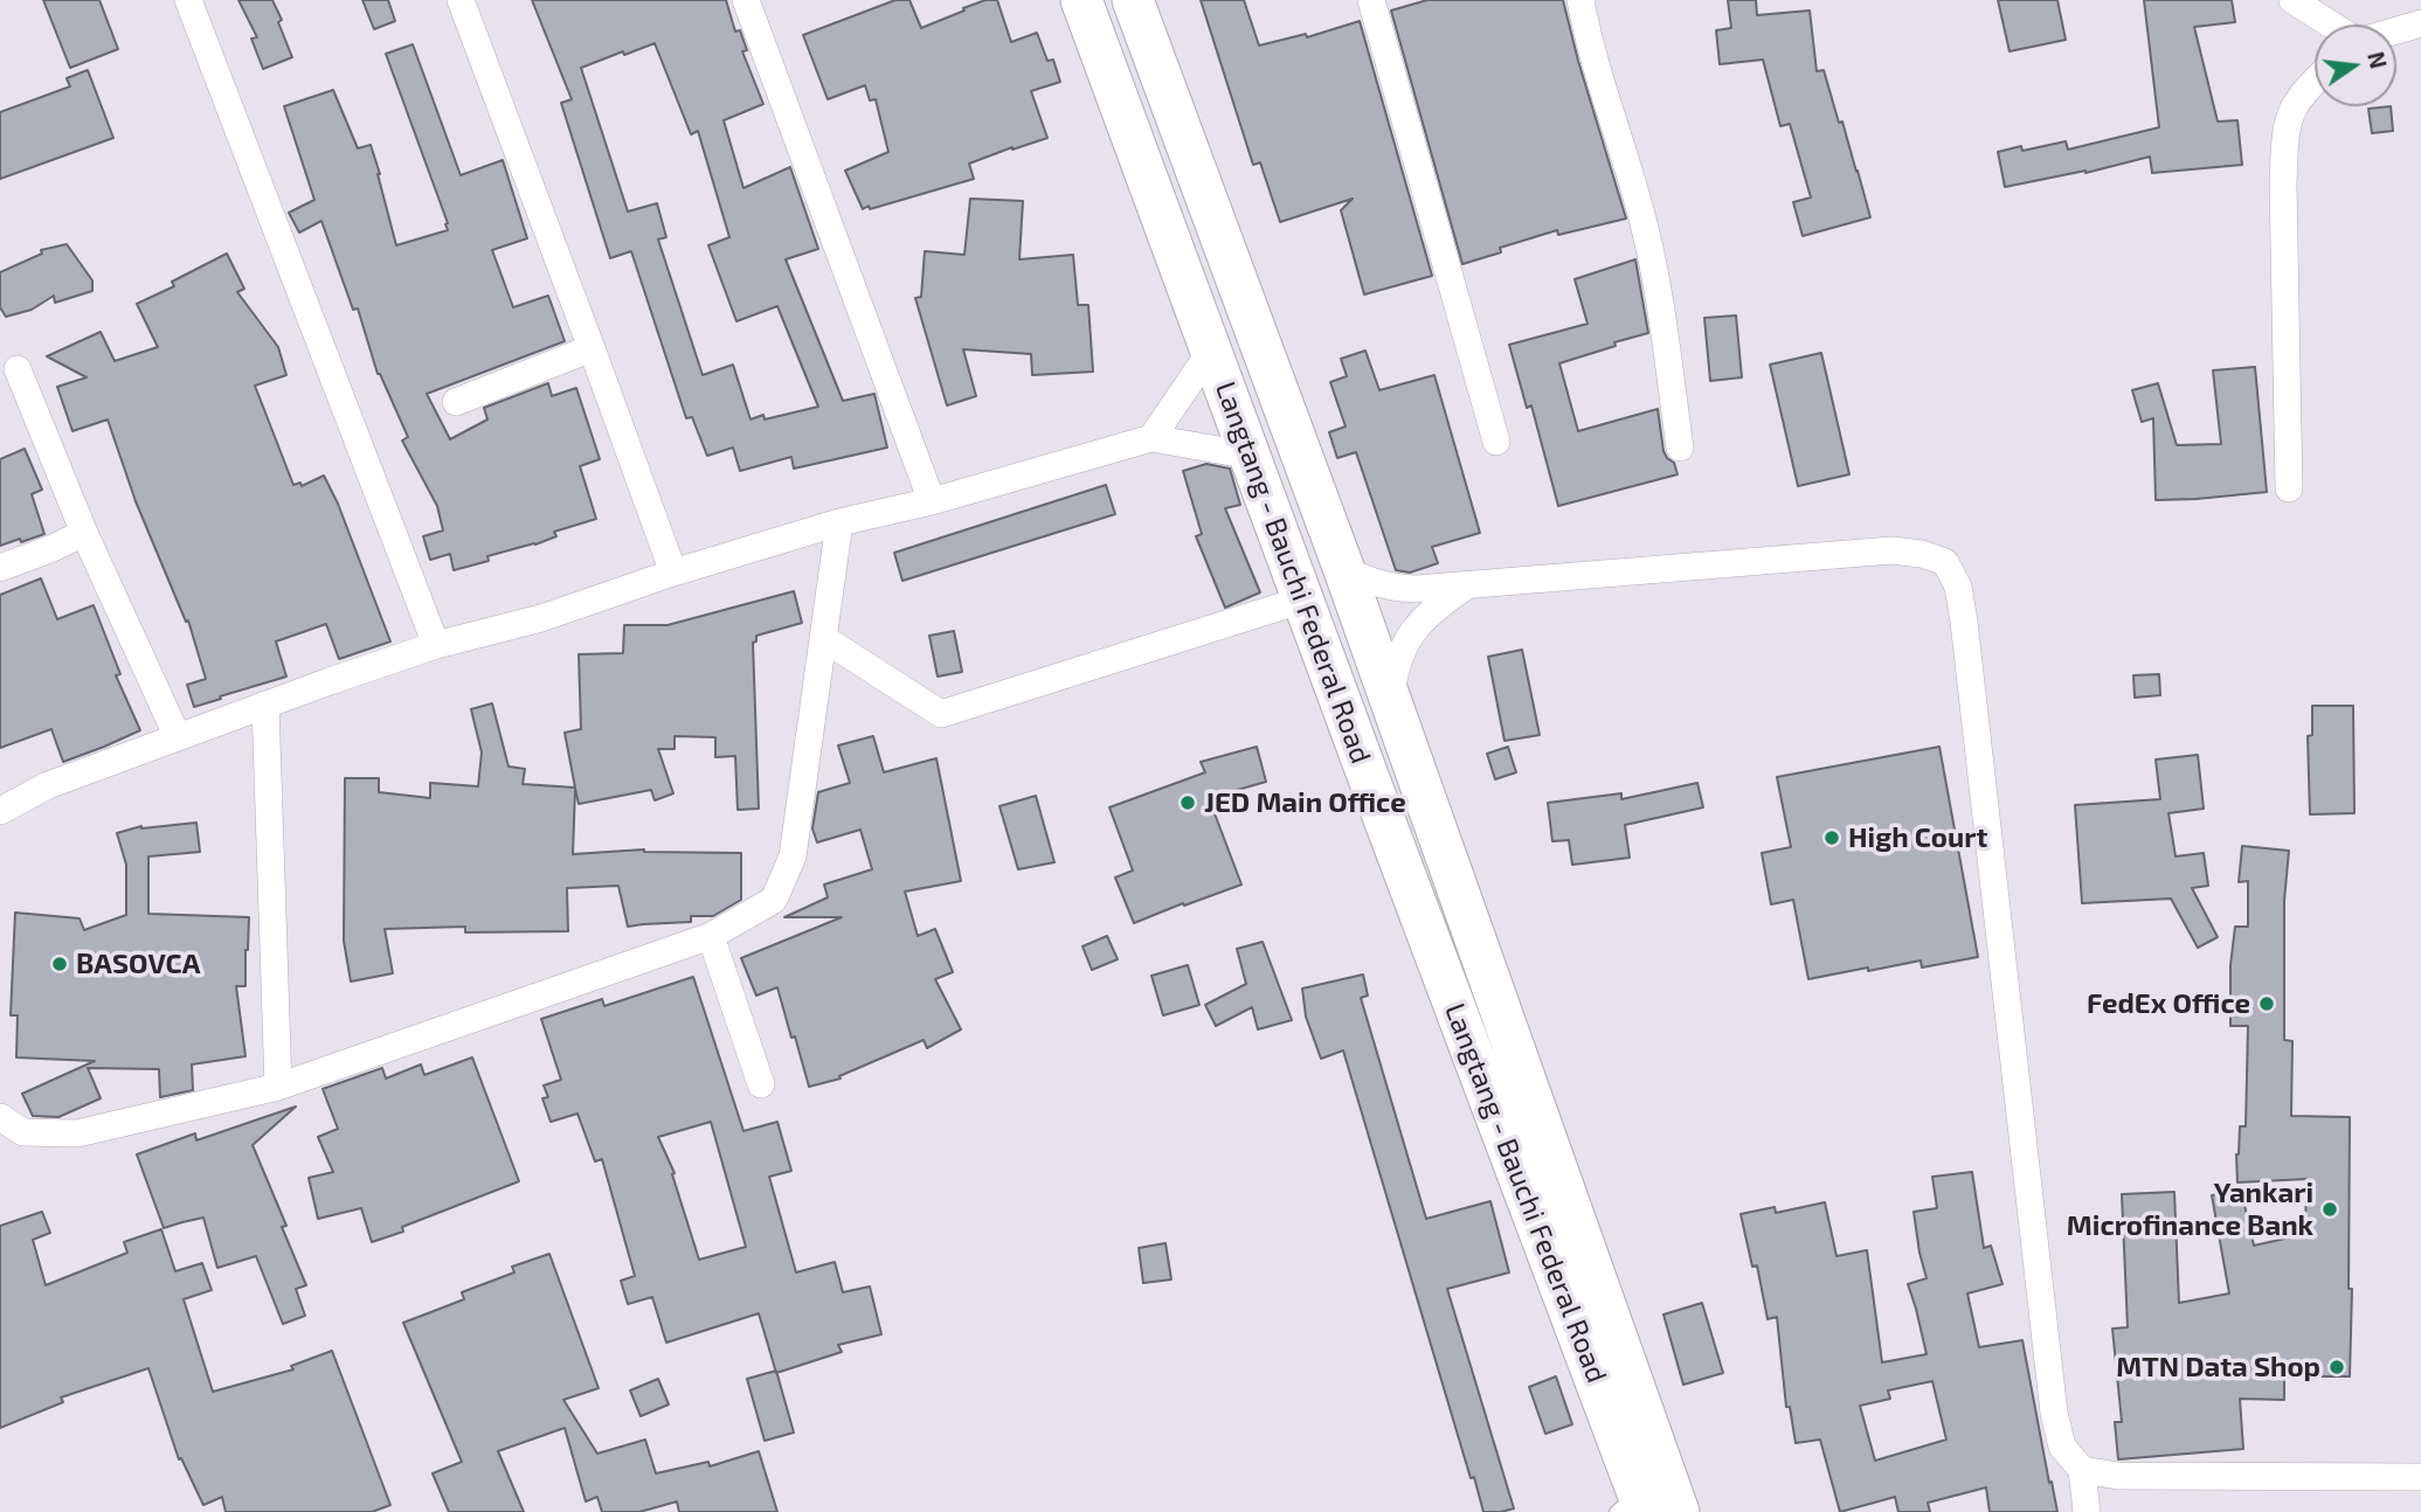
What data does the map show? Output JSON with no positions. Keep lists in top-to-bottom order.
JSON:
{
  "streets": {
    "main road": ["Langtang - Bauchi Federal Road"]
  },
  "places": [
    "JED Main Office",
    "High Court",
    "BASOVCA",
    "FedEx Office",
    "Yankari Microfinance Bank",
    "MTN Data Shop"
  ],
  "north": "right"
}
